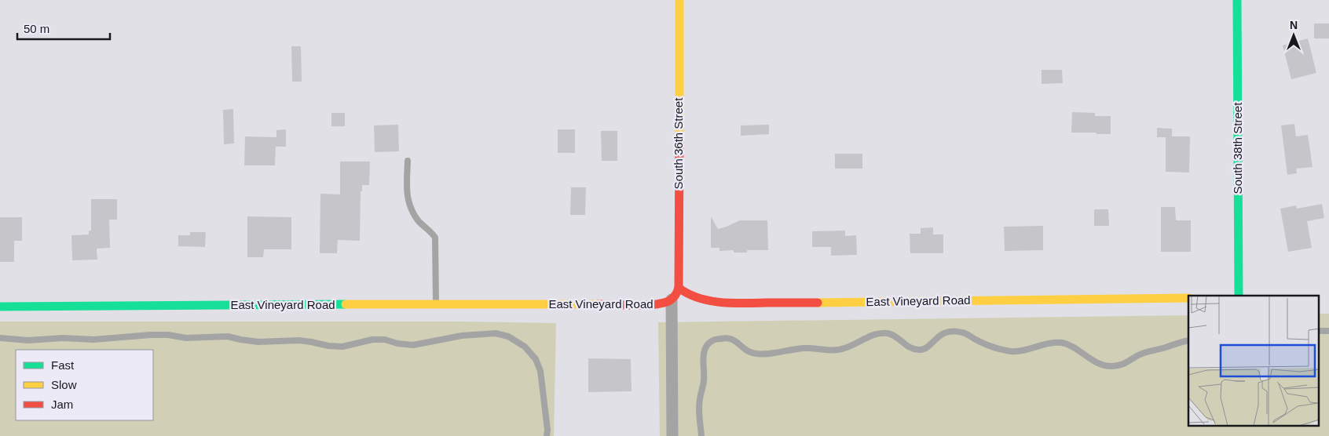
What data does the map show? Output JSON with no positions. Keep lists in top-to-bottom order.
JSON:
{
  "streets": {
    "street": ["South 36th Street", "South 38th Street", "East Vineyard Road"]
  },
  "crossings": [
    ["South 36th Street", "East Vineyard Road"]
  ],
  "legend": ["Fast", "Slow", "Jam"],
  "scale_bar": "50 m",
  "north": "top"
}
